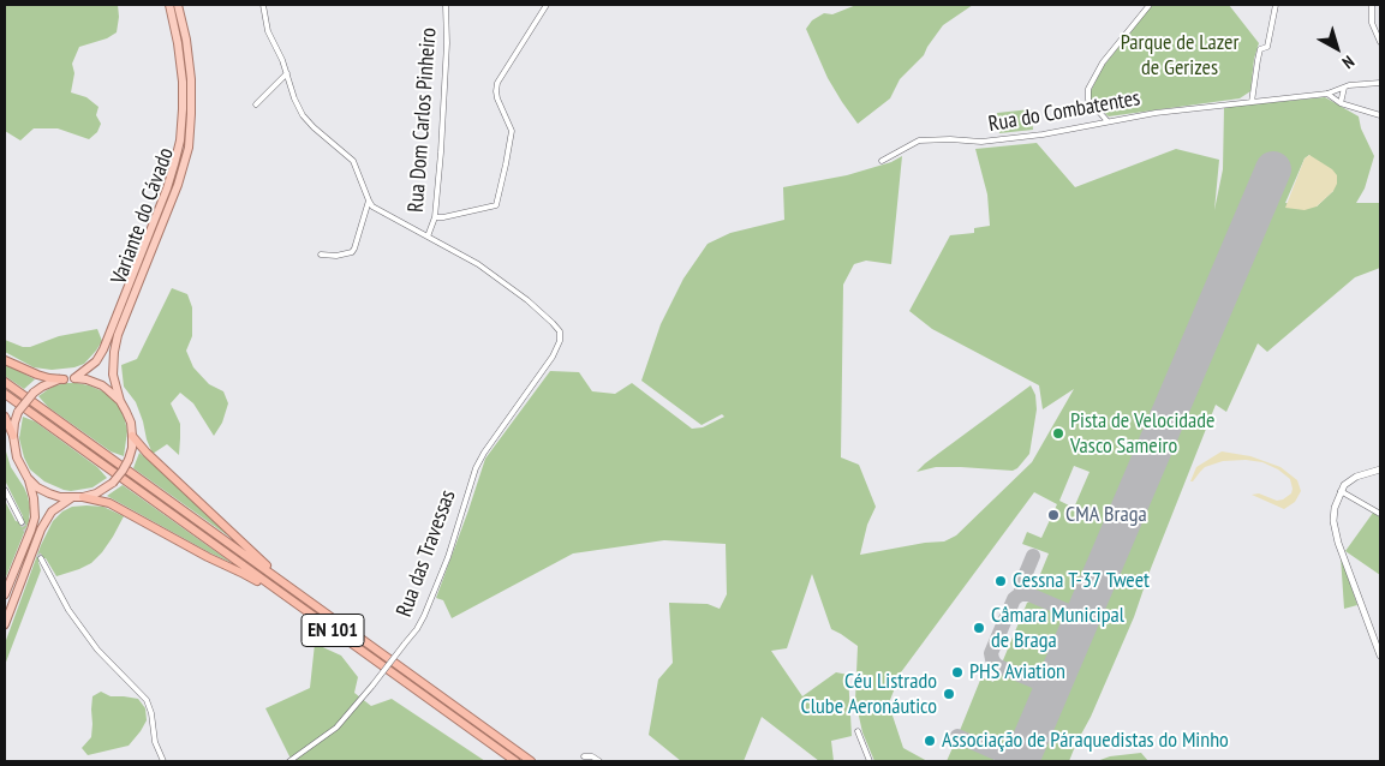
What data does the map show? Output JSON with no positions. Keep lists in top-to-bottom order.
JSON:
{
  "streets": {
    "highway": ["EN 101"],
    "main road": ["Variante do Cávado"],
    "street": ["Rua do Combatentes", "Rua Dom Carlos Pinheiro", "Rua das Travessas"]
  },
  "crossings": [
    ["Rua Dom Carlos Pinheiro", "Rua das Travessas"]
  ],
  "parks": ["Parque de Lazer de Gerizes"],
  "places": [
    "Pista de Velocidade Vasco Sameiro",
    "CMA Braga",
    "Cessna T-37 Tweet",
    "Câmara Municipal de Braga",
    "PHS Aviation",
    "Céu Listrado Clube Aeronáutico",
    "Associação de Páraquedistas do Minho"
  ],
  "north": "bottom right"
}
